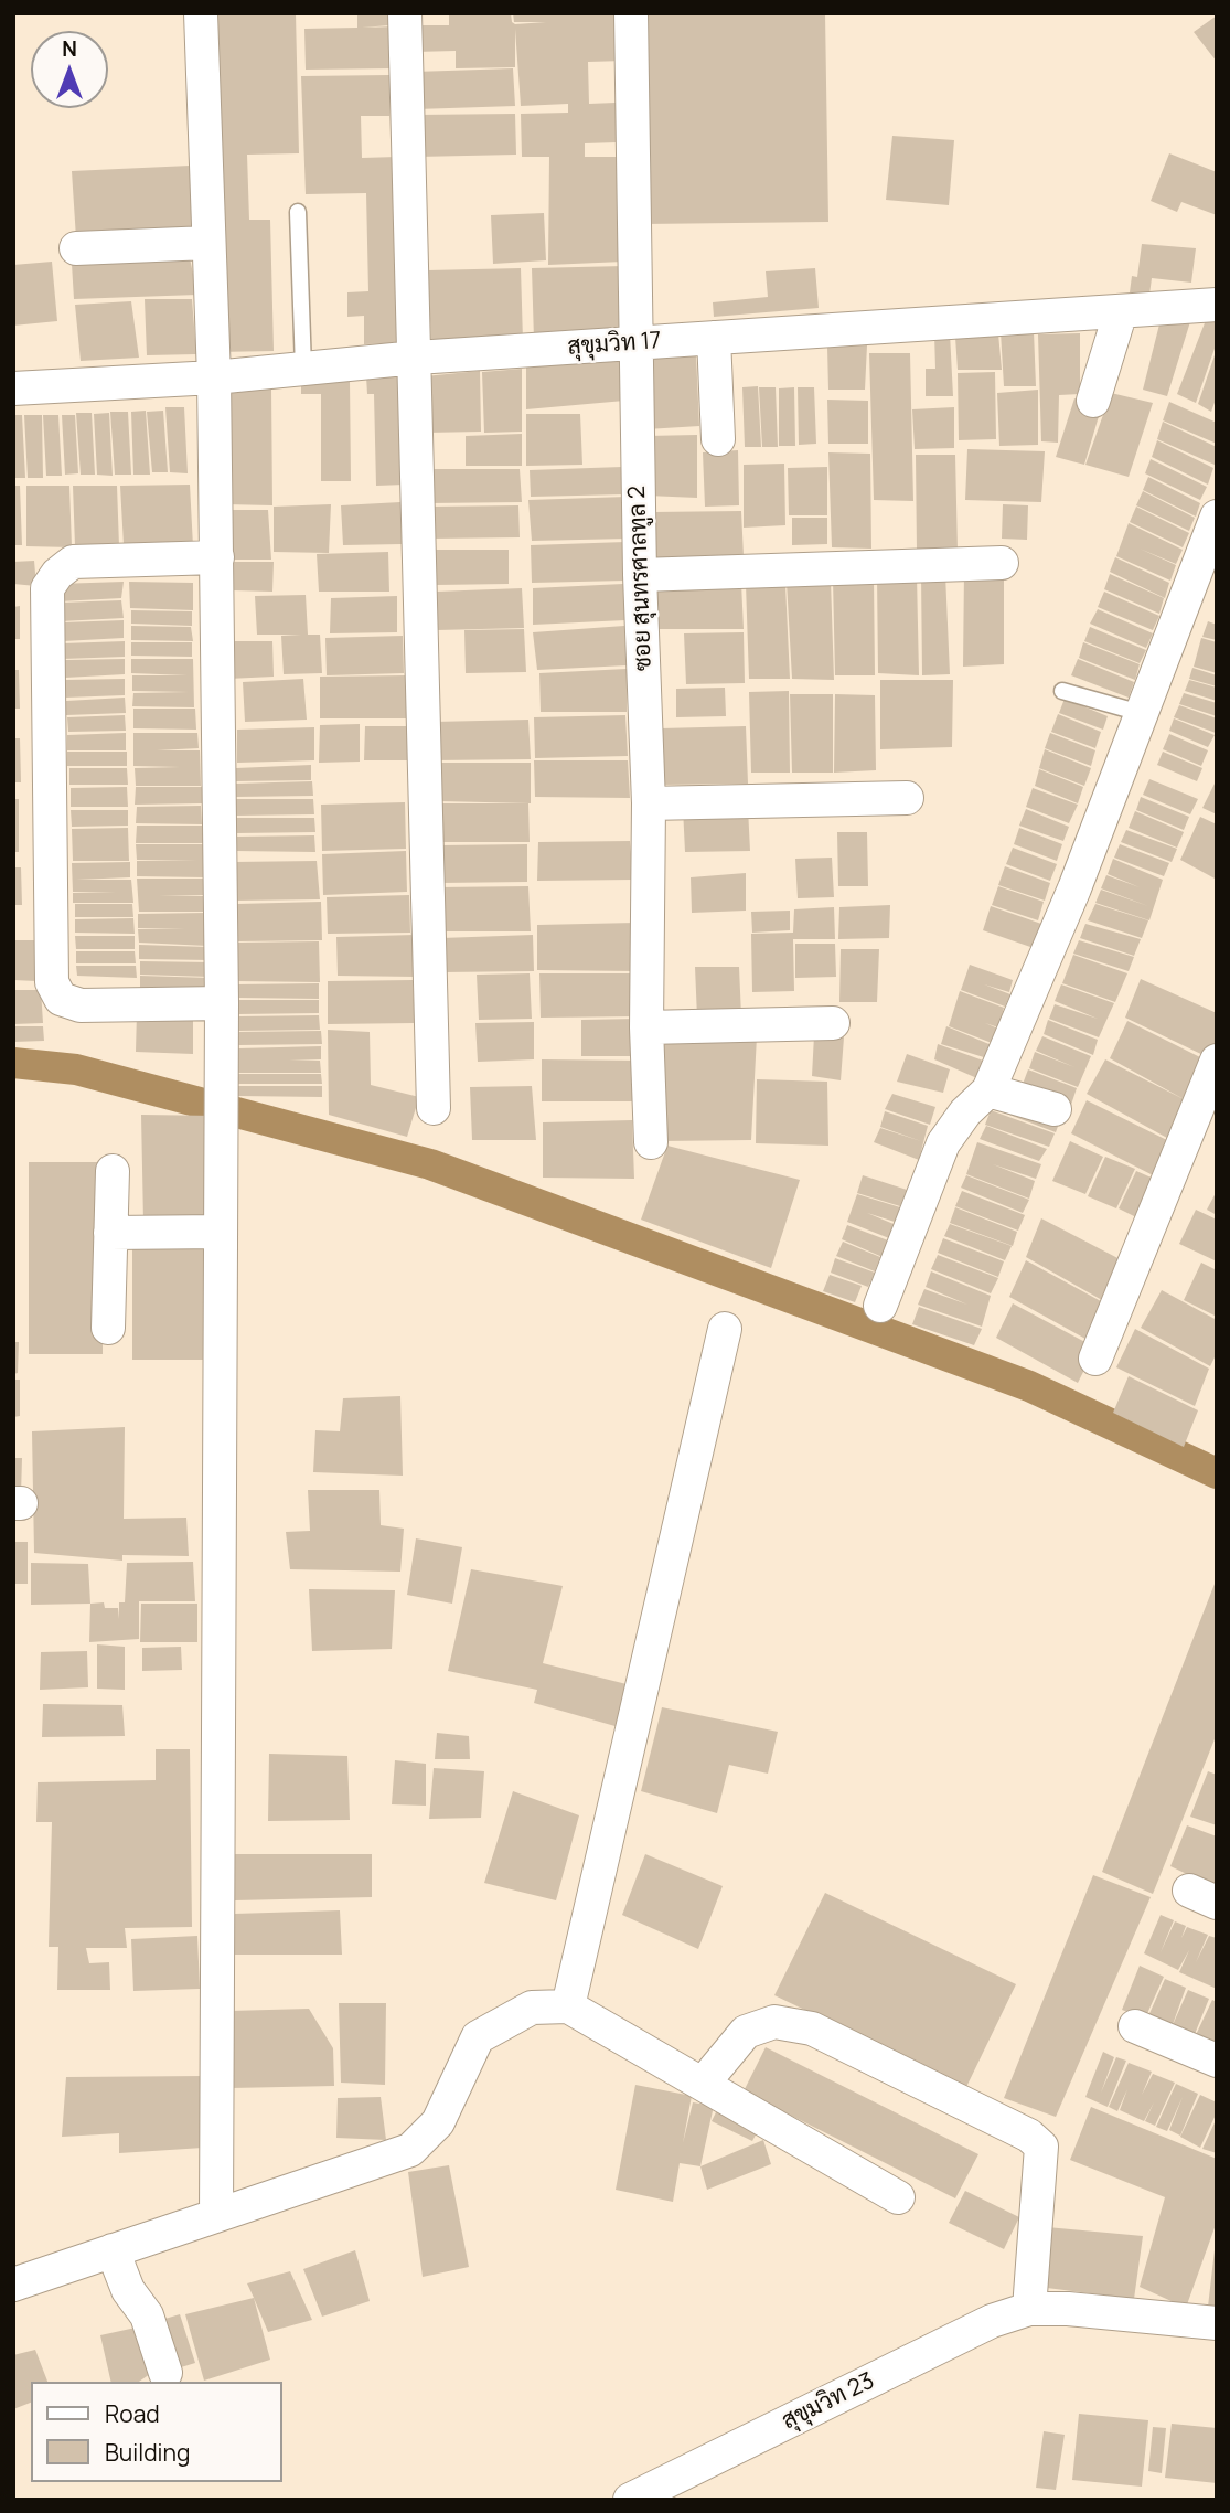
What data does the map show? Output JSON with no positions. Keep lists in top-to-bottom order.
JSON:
{
  "streets": {
    "street": ["สุขุมวิท 17", "ซอย สุนทรศาลทูล 2", "สุขุมวิท 23"]
  },
  "crossings": [
    ["สุขุมวิท 17", "ซอย สุนทรศาลทูล 2"]
  ],
  "legend": ["Road", "Building"],
  "north": "top"
}
